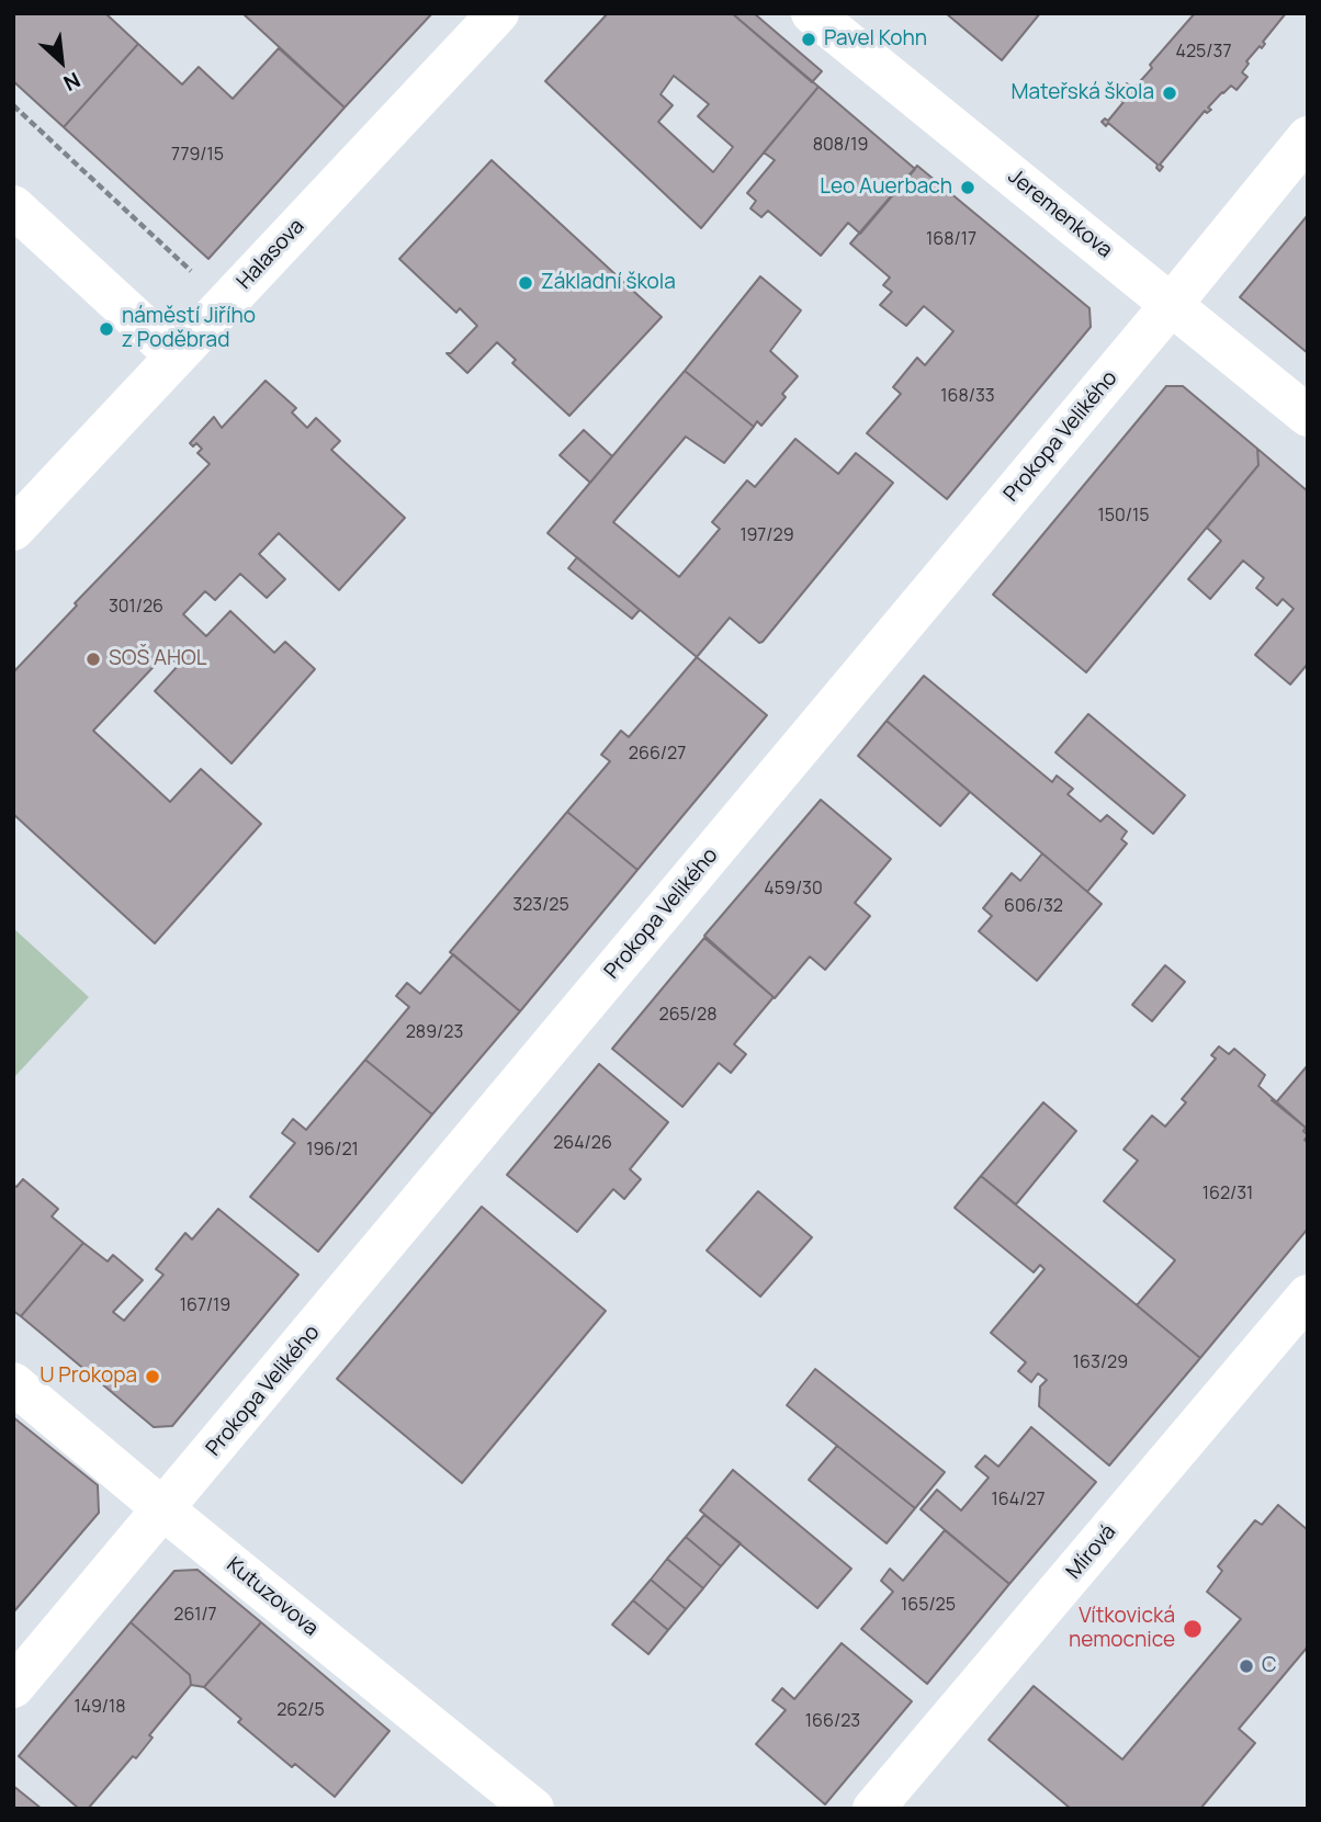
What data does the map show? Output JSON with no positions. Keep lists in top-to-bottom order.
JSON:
{
  "streets": {
    "street": [
      "Jeremenkova",
      "Halasova",
      "Prokopa Velikého",
      "Mírová",
      "Kutuzovova"
    ]
  },
  "crossings": [
    ["Jeremenkova", "Prokopa Velikého"],
    ["Prokopa Velikého", "Kutuzovova"]
  ],
  "places": [
    "Pavel Kohn",
    "Mateřská škola",
    "Leo Auerbach",
    "Základní škola",
    "náměstí Jiřího z Poděbrad",
    "SOŠ AHOL",
    "U Prokopa",
    "Vítkovická nemocnice",
    "C"
  ],
  "house_numbers": [
    "425/37",
    "808/19",
    "779/15",
    "168/17",
    "168/33",
    "150/15",
    "197/29",
    "301/26",
    "266/27",
    "459/30",
    "323/25",
    "606/32",
    "265/28",
    "289/23",
    "264/26",
    "196/21",
    "162/31",
    "167/19",
    "163/29",
    "164/27",
    "165/25",
    "261/7",
    "149/18",
    "262/5",
    "166/23"
  ],
  "north": "bottom right"
}
